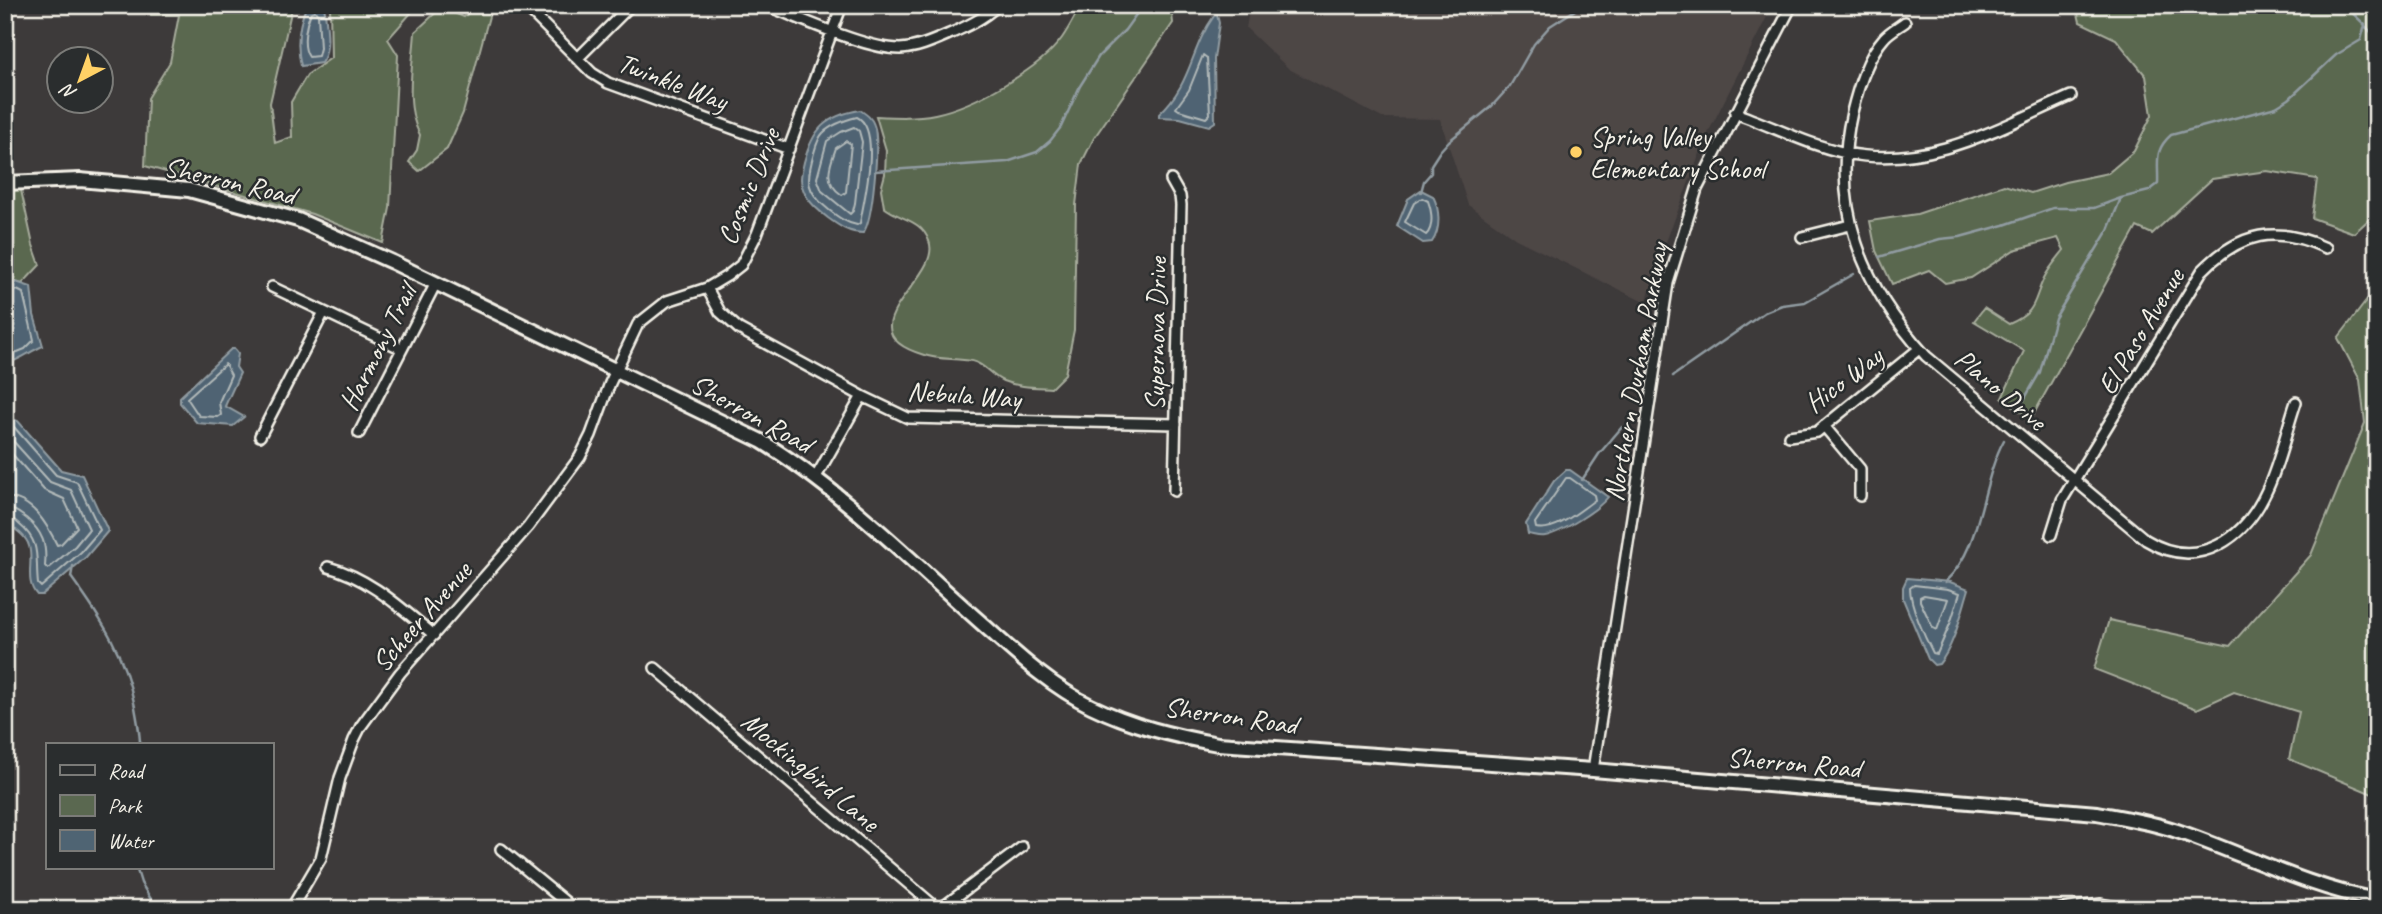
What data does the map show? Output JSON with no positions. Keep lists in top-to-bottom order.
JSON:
{
  "streets": {
    "main road": ["Sherron Road"],
    "street": [
      "Twinkle Way",
      "Cosmic Drive",
      "El Paso Avenue",
      "Supernova Drive",
      "Harmony Trail",
      "Northern Durham Parkway",
      "Hico Way",
      "Plano Drive",
      "Nebula Way",
      "Scheer Avenue",
      "Mockingbird Lane"
    ]
  },
  "crossings": [
    ["Twinkle Way", "Cosmic Drive"],
    ["Sherron Road", "Cosmic Drive"],
    ["Sherron Road", "Harmony Trail"],
    ["Sherron Road", "Northern Durham Parkway"],
    ["Sherron Road", "Scheer Avenue"],
    ["Cosmic Drive", "Nebula Way"],
    ["Cosmic Drive", "Scheer Avenue"],
    ["El Paso Avenue", "Plano Drive"],
    ["Supernova Drive", "Nebula Way"],
    ["Hico Way", "Plano Drive"]
  ],
  "places": ["Spring Valley Elementary School"],
  "legend": ["Road", "Park", "Water"],
  "north": "bottom left"
}
